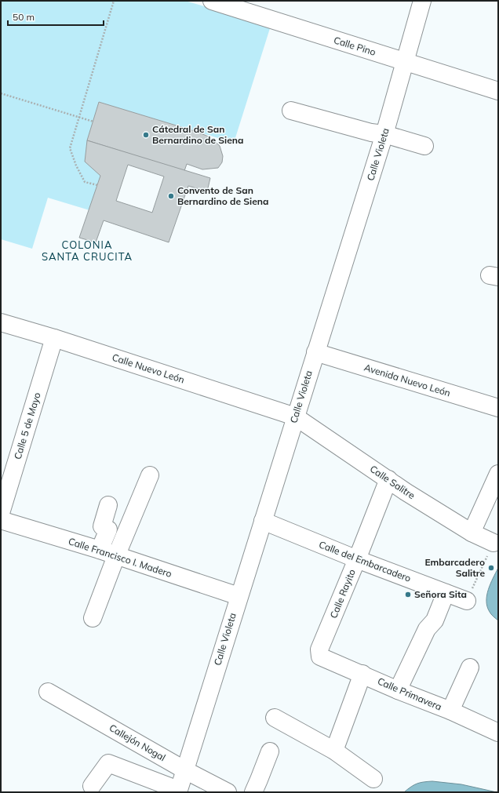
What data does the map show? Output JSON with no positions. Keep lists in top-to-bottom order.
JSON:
{
  "streets": {
    "street": [
      "Calle Pino",
      "Calle Violeta",
      "Calle Nuevo León",
      "Avenida Nuevo León",
      "Calle 5 de Mayo",
      "Calle Salitre",
      "Calle Francisco I. Madero",
      "Calle del Embarcadero",
      "Calle Rayito",
      "Calle Primavera",
      "Callejón Nogal"
    ]
  },
  "crossings": [
    ["Calle Pino", "Calle Violeta"],
    ["Calle Violeta", "Calle Nuevo León"],
    ["Calle Violeta", "Avenida Nuevo León"],
    ["Calle Violeta", "Calle Salitre"],
    ["Calle Violeta", "Calle Francisco I. Madero"],
    ["Calle Violeta", "Calle del Embarcadero"],
    ["Calle Violeta", "Callejón Nogal"],
    ["Calle Nuevo León", "Calle 5 de Mayo"],
    ["Calle Nuevo León", "Calle Salitre"],
    ["Calle Salitre", "Calle Rayito"],
    ["Calle del Embarcadero", "Calle Rayito"],
    ["Calle Rayito", "Calle Primavera"]
  ],
  "districts": ["COLONIA SANTA CRUCITA"],
  "places": [
    "Cátedral de San Bernardino de Siena",
    "Convento de San Bernardino de Siena",
    "Embarcadero Salitre",
    "Señora Sita"
  ],
  "scale_bar": "50 m"
}
